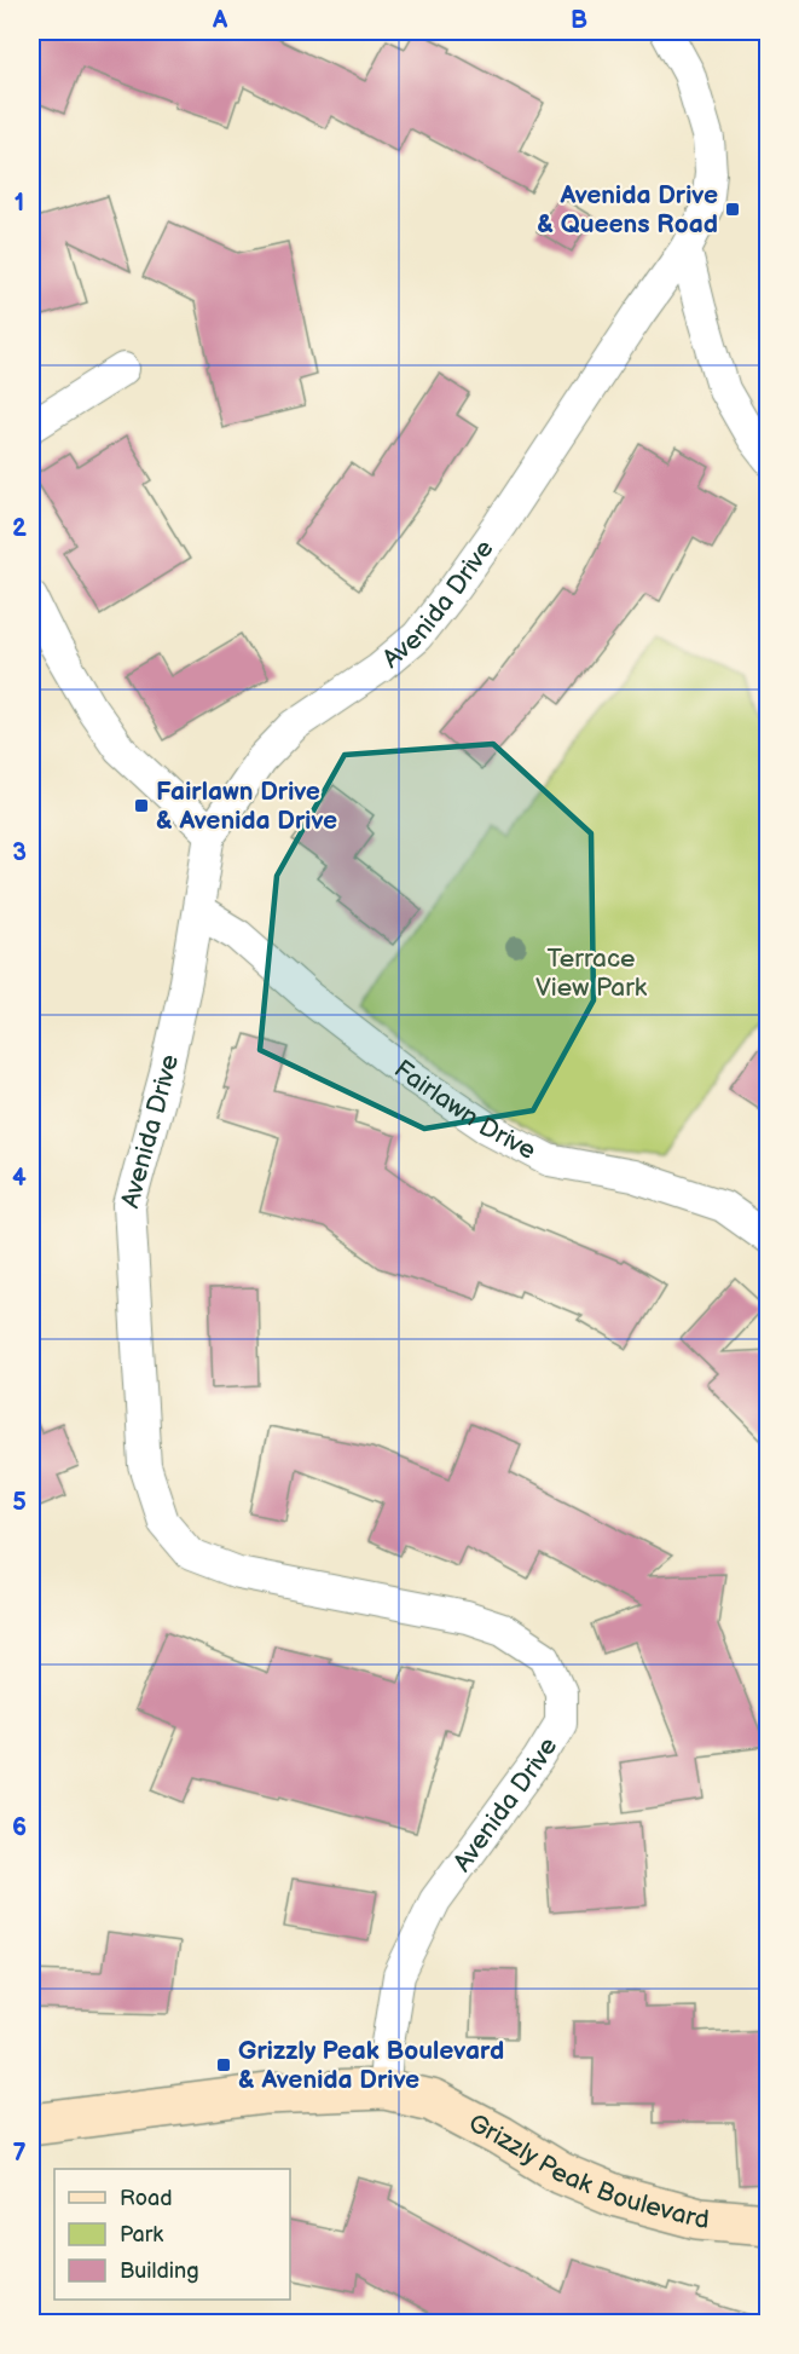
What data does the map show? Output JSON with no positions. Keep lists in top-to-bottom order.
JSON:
{
  "streets": {
    "street": ["Avenida Drive", "Fairlawn Drive", "Grizzly Peak Boulevard"]
  },
  "crossings": [
    ["Avenida Drive", "Fairlawn Drive"],
    ["Avenida Drive", "Grizzly Peak Boulevard"]
  ],
  "parks": ["Terrace View Park"],
  "places": {
    "transit": ["Avenida Drive & Queens Road", "Fairlawn Drive & Avenida Drive", "Grizzly Peak Boulevard & Avenida Drive"]
  },
  "legend": ["Road", "Park", "Building"],
  "grid": {
    "columns": ["A", "B"],
    "rows": [
      "1",
      "2",
      "3",
      "4",
      "5",
      "6",
      "7"
    ]
  }
}
